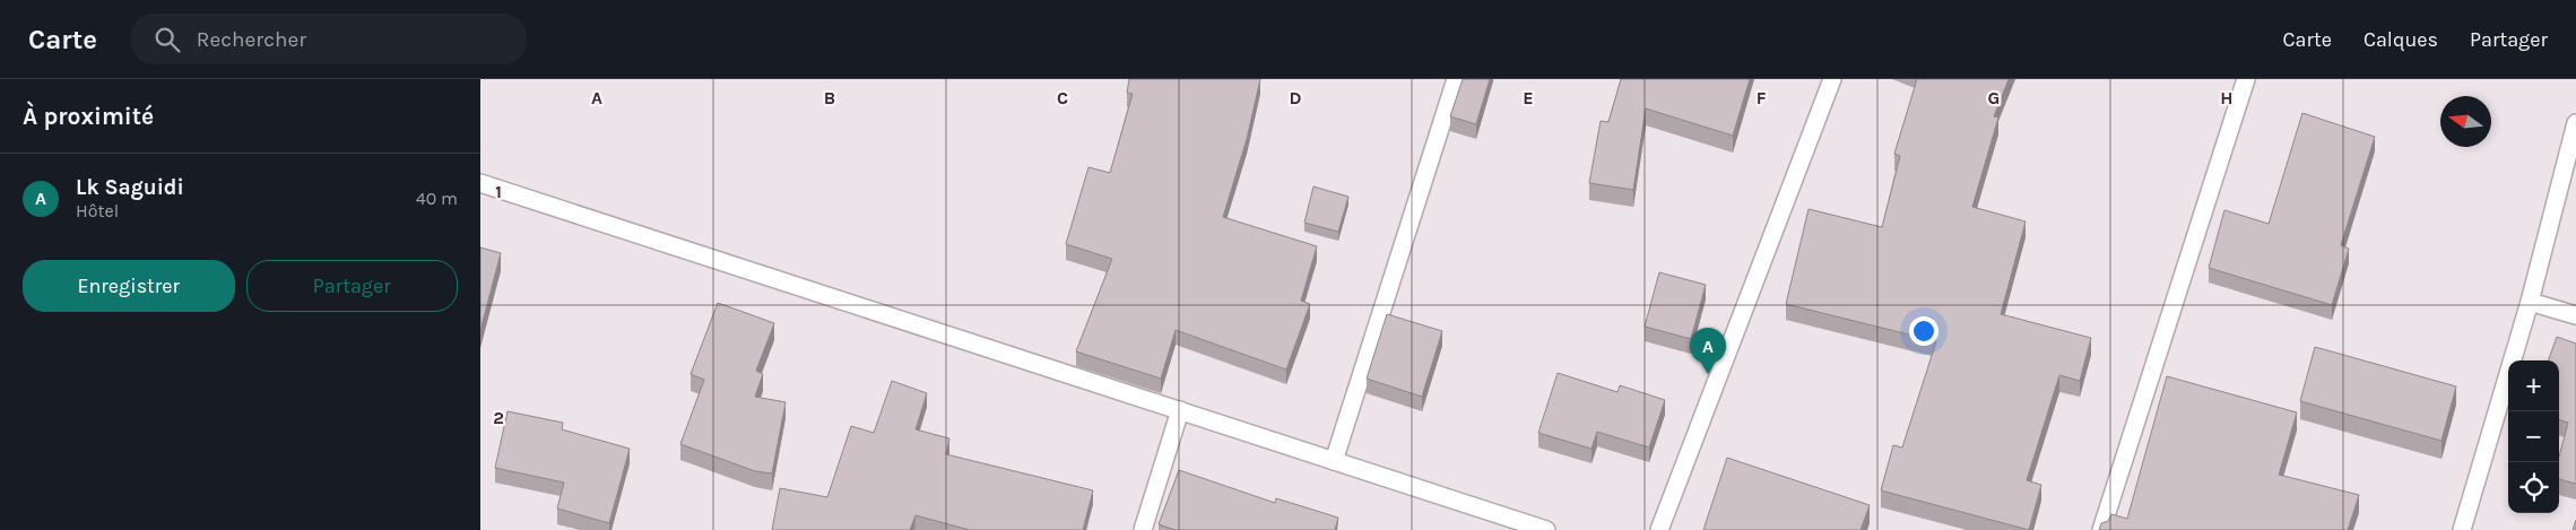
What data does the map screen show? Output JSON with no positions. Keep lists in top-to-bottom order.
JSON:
{
  "north": "left",
  "page": {
    "header": "Carte",
    "search": "Rechercher",
    "nav": ["Carte", "Calques", "Partager"],
    "heading": "À proximité",
    "list": [
      {
        "mark": "A",
        "name": "Lk Saguidi",
        "note": "Hôtel",
        "value": "40 m"
      }
    ],
    "buttons": ["Enregistrer", "Partager"],
    "pins": "A",
    "map_buttons": ["+", "−"]
  },
  "grid": {
    "columns": [
      "A",
      "B",
      "C",
      "D",
      "E",
      "F",
      "G",
      "H"
    ],
    "rows": ["1", "2"]
  }
}
